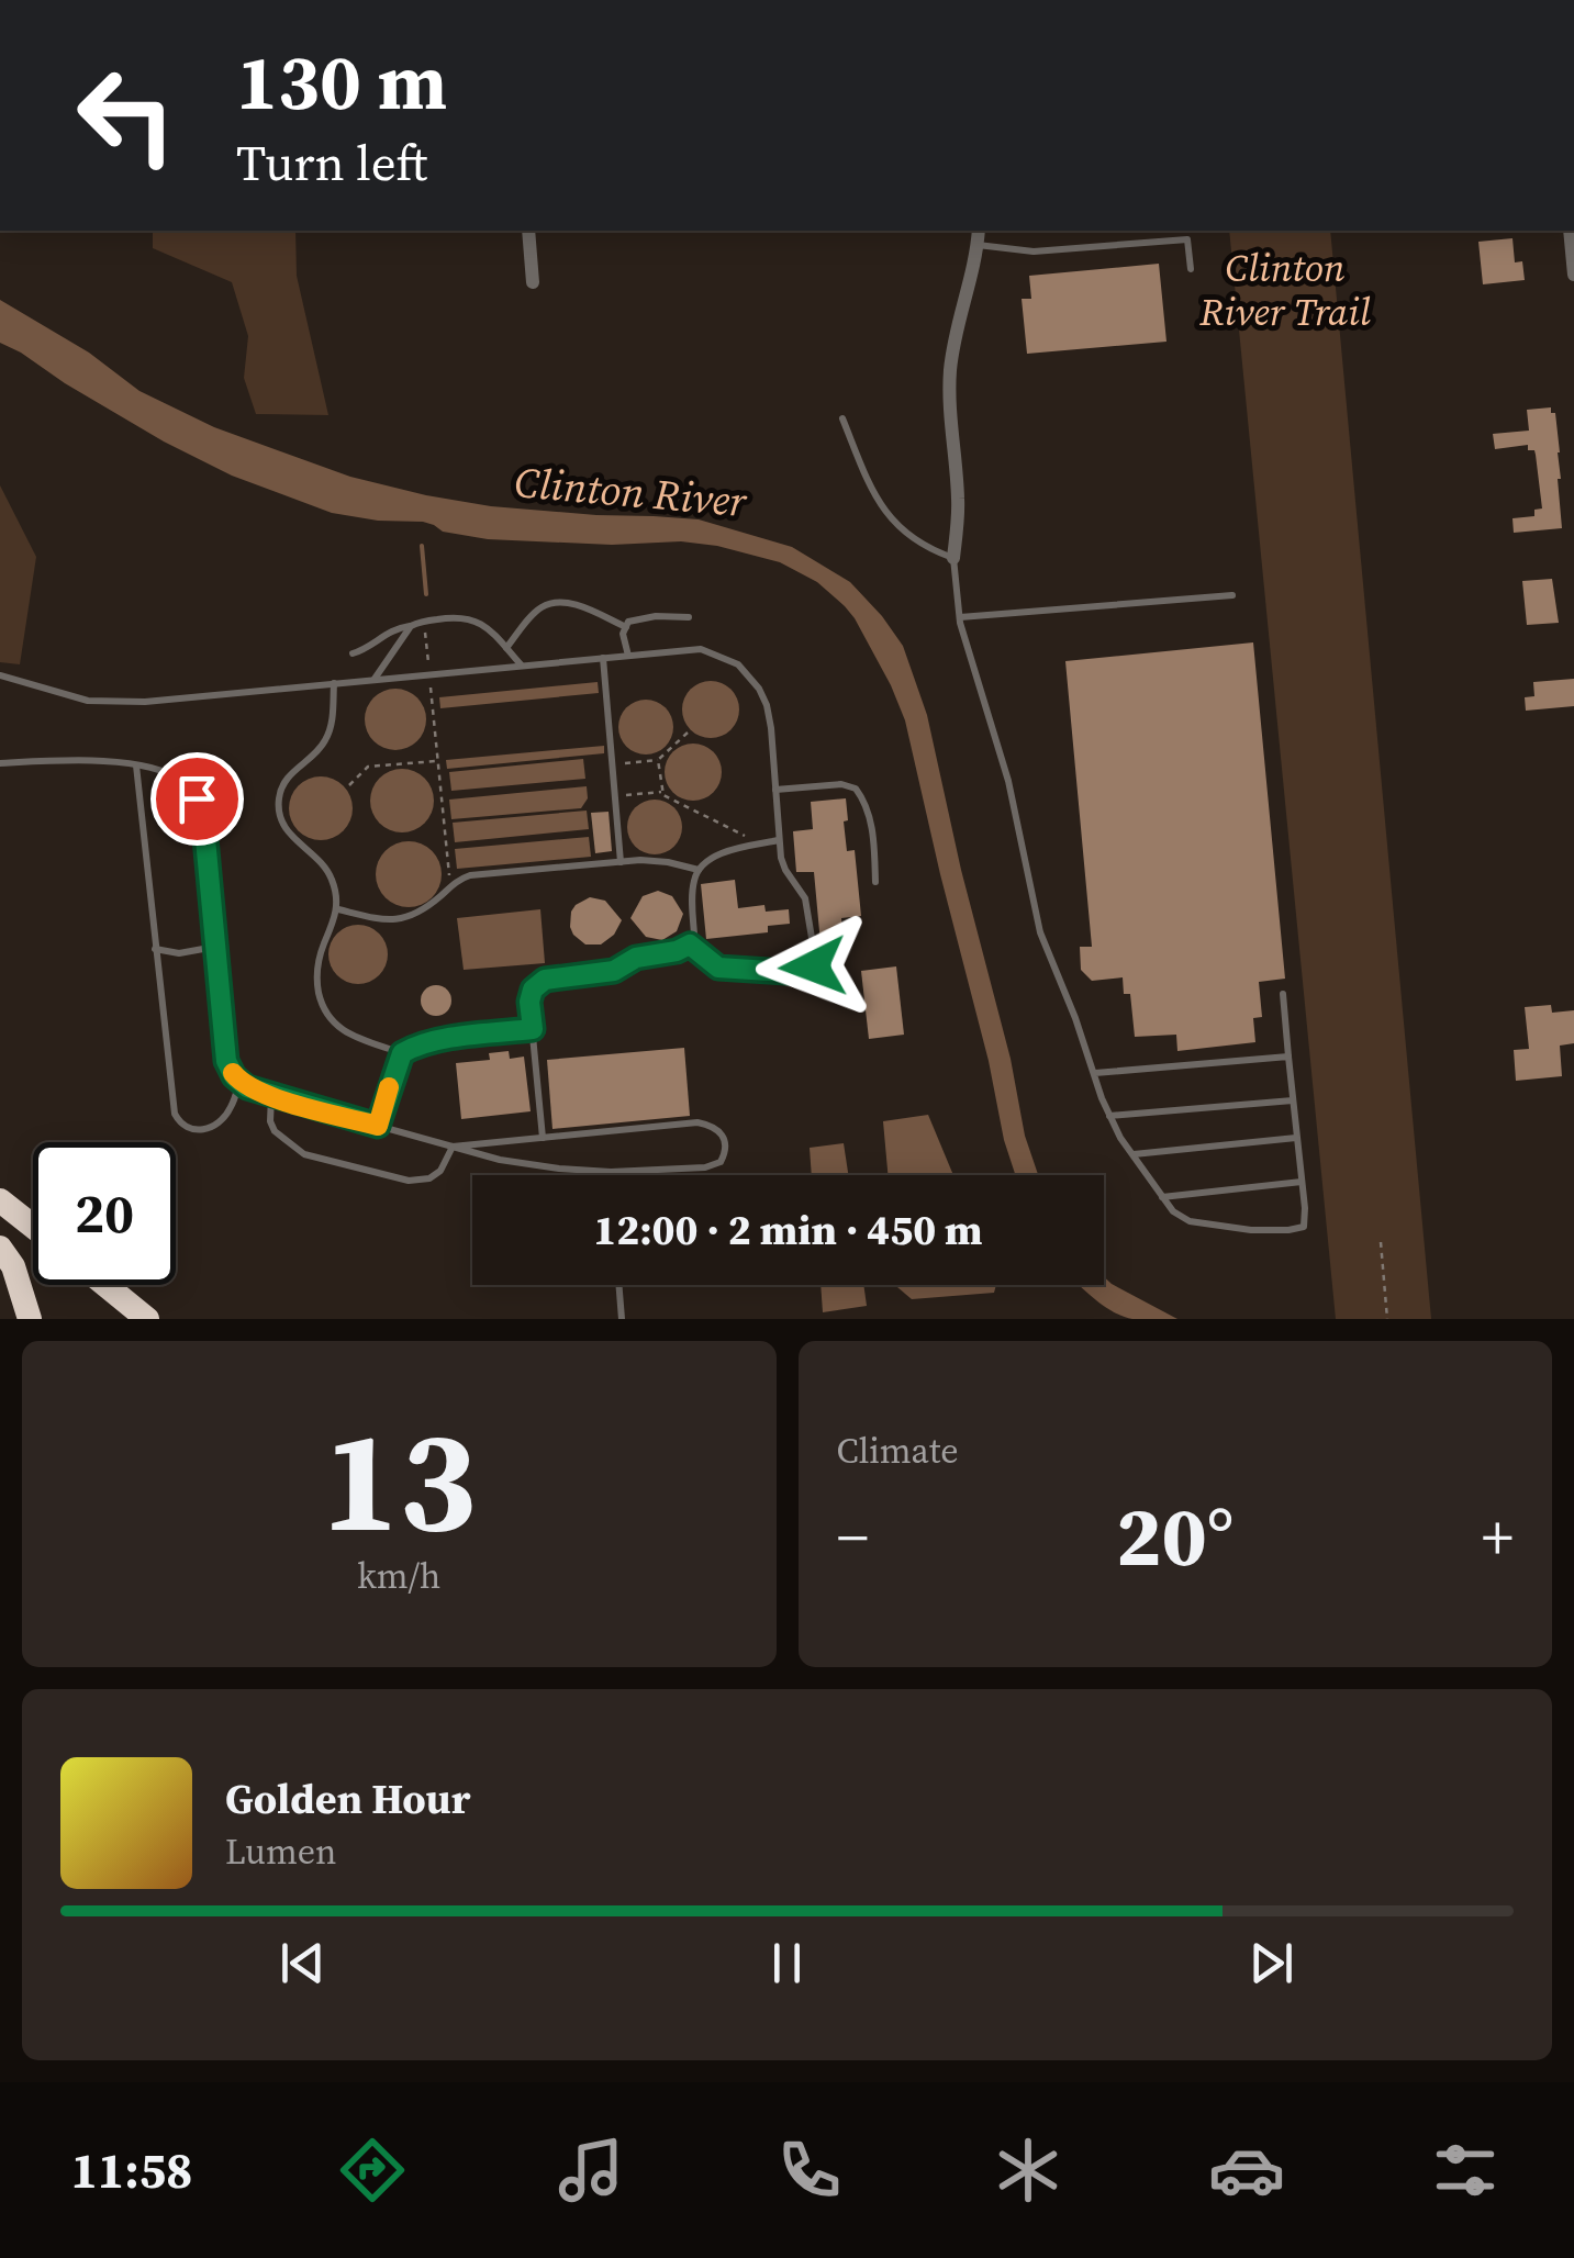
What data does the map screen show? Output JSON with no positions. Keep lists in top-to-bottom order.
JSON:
{
  "water": ["Clinton River"],
  "parks": ["Clinton River Trail"],
  "page": {
    "turn": ["130 m", "Turn left"],
    "limit": "20",
    "trip": "12:00 · 2 min · 450 m",
    "tile": [
      ["13", "km/h"],
      "Climate"
    ],
    "heat": ["−", "20°", "+"],
    "song": ["Golden Hour", "Lumen"],
    "tabs": "11:58"
  }
}
